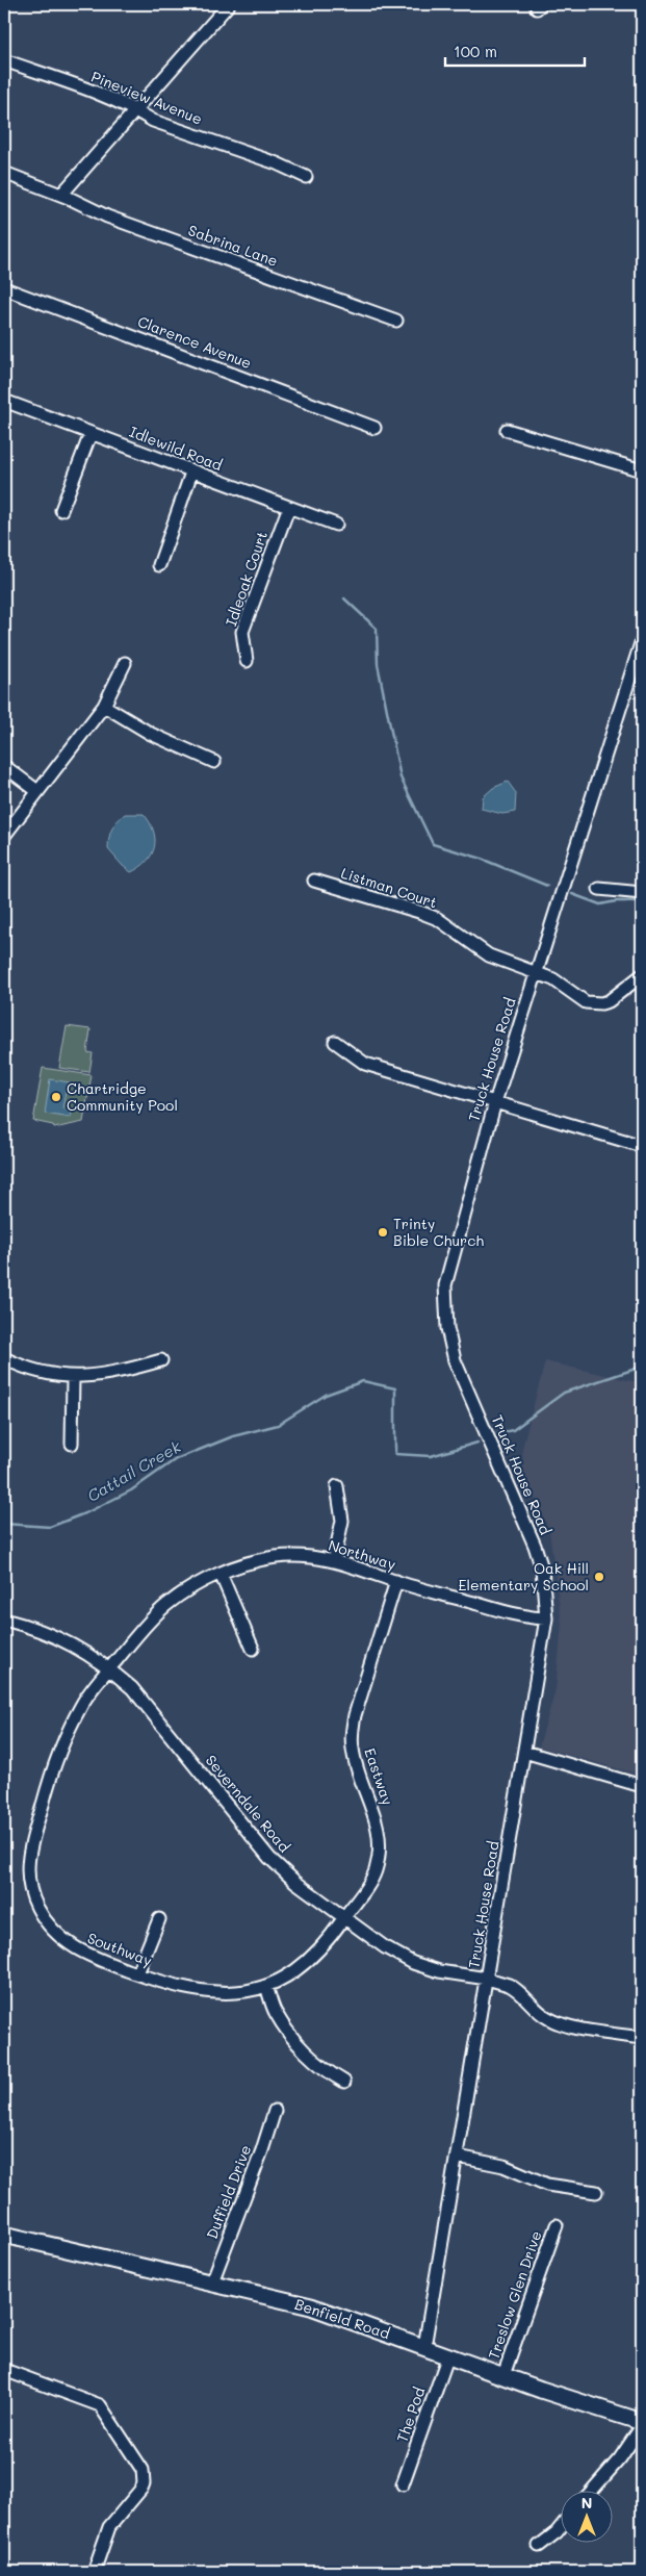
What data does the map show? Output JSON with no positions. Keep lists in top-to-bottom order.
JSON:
{
  "streets": {
    "main road": ["Benfield Road"],
    "street": [
      "Pineview Avenue",
      "Sabrina Lane",
      "Clarence Avenue",
      "Idlewild Road",
      "Idleoak Court",
      "Listman Court",
      "Truck House Road",
      "Northway",
      "Eastway",
      "Severndale Road",
      "Southway",
      "Duffield Drive",
      "Treslow Glen Drive",
      "The Pod"
    ]
  },
  "crossings": [
    ["Idlewild Road", "Idleoak Court"],
    ["Listman Court", "Truck House Road"],
    ["Truck House Road", "Northway"],
    ["Truck House Road", "Severndale Road"],
    ["Truck House Road", "Benfield Road"],
    ["Northway", "Eastway"],
    ["Northway", "Severndale Road"],
    ["Northway", "Southway"],
    ["Eastway", "Severndale Road"],
    ["Eastway", "Southway"],
    ["Severndale Road", "Southway"],
    ["Duffield Drive", "Benfield Road"],
    ["Treslow Glen Drive", "Benfield Road"],
    ["Benfield Road", "The Pod"]
  ],
  "water": ["Cattail Creek"],
  "places": ["Chartridge Community Pool", "Trinty Bible Church", "Oak Hill Elementary School"],
  "scale_bar": "100 m",
  "north": "top"
}
